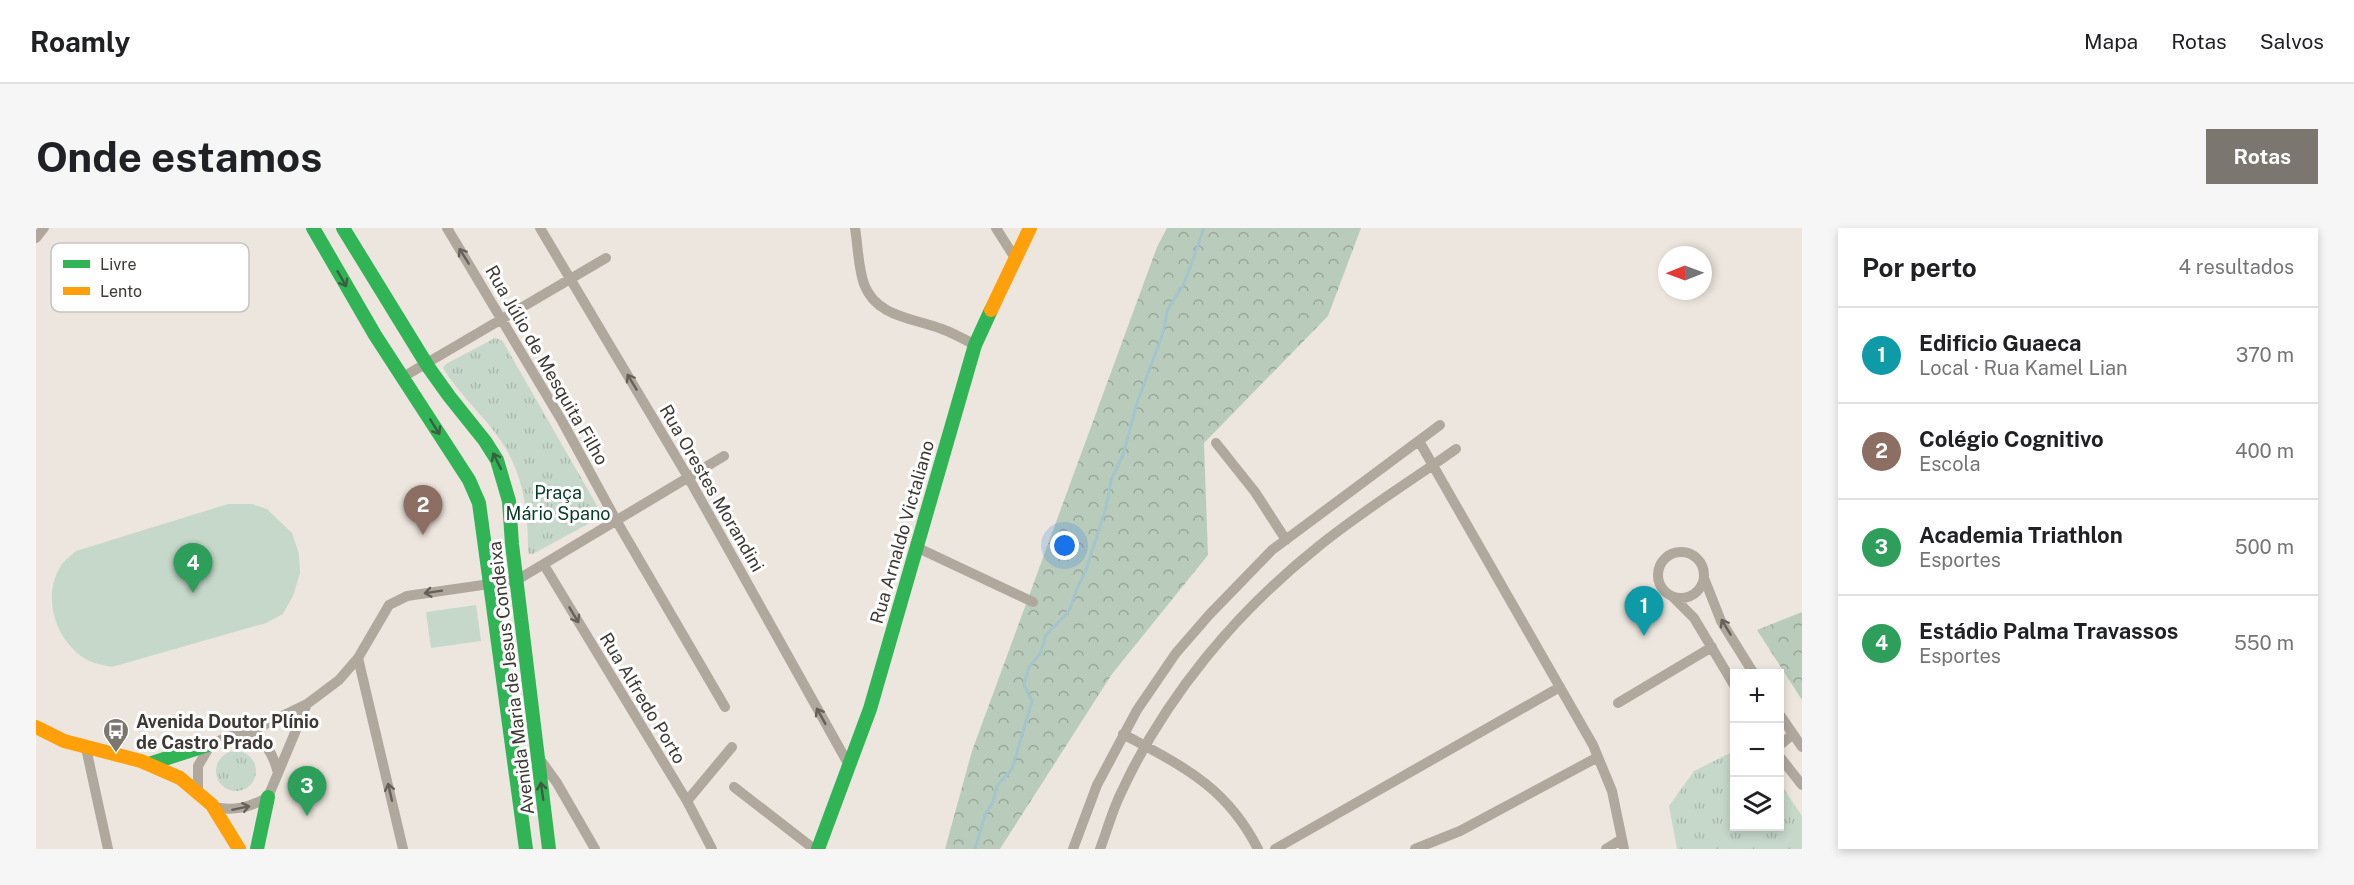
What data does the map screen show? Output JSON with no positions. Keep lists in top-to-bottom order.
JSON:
{
  "streets": {
    "main road": ["Rua Arnaldo Victaliano", "Avenida Maria de Jesus Condeixa"],
    "street": ["Rua Júlio de Mesquita Filho", "Rua Orestes Morandini", "Rua Alfredo Porto"]
  },
  "crossings": [
    ["Rua Orestes Morandini", "Rua Arnaldo Victaliano"]
  ],
  "one_way": ["Rua Orestes Morandini", "Rua Alfredo Porto"],
  "parks": ["Praça Mário Spano"],
  "places": {
    "bus stop": ["Avenida Doutor Plínio de Castro Prado"]
  },
  "legend": ["Livre", "Lento"],
  "north": "left",
  "page": {
    "header": "Roamly",
    "nav": ["Mapa", "Rotas", "Salvos"],
    "buttons": "Rotas",
    "title": "Onde estamos",
    "heading": ["Por perto", "4 resultados"],
    "list": [
      {
        "mark": "1",
        "name": "Edificio Guaeca",
        "note": "Local · Rua Kamel Lian",
        "value": "370 m"
      },
      {
        "mark": "2",
        "name": "Colégio Cognitivo",
        "note": "Escola",
        "value": "400 m"
      },
      {
        "mark": "3",
        "name": "Academia Triathlon",
        "note": "Esportes",
        "value": "500 m"
      },
      {
        "mark": "4",
        "name": "Estádio Palma Travassos",
        "note": "Esportes",
        "value": "550 m"
      }
    ],
    "pins": [
      "2",
      "4",
      "1",
      "3"
    ],
    "map_buttons": ["+", "−"]
  }
}
